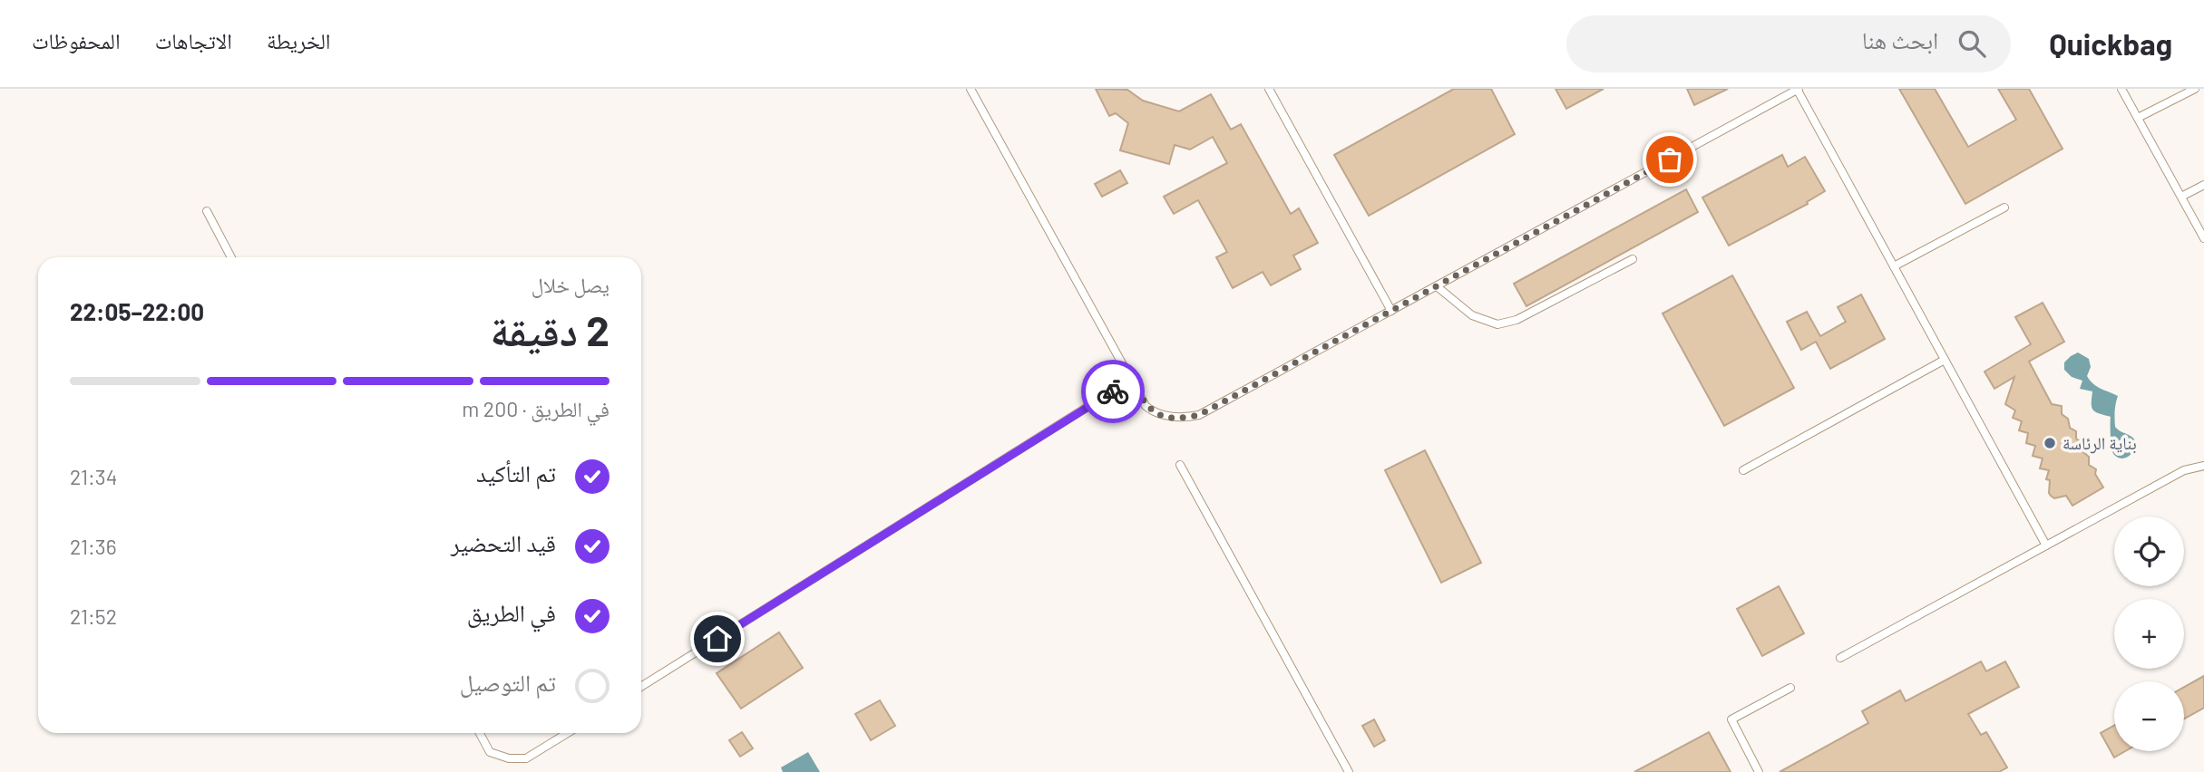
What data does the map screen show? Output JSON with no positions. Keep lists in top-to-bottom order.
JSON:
{
  "places": ["بناية الرئاسة"],
  "page": {
    "header": "Quickbag",
    "search": "ابحث هنا",
    "nav": ["الخريطة", "الاتجاهات", "المحفوظات"],
    "heading": ["2 دقيقة", "يصل خلال", "22:00–22:05"],
    "bar": "في الطريق · 200 m",
    "list": [
      ["تم التأكيد", "21:34"],
      ["قيد التحضير", "21:36"],
      ["في الطريق", "21:52"],
      "تم التوصيل"
    ],
    "map_buttons": ["+", "−"]
  }
}
